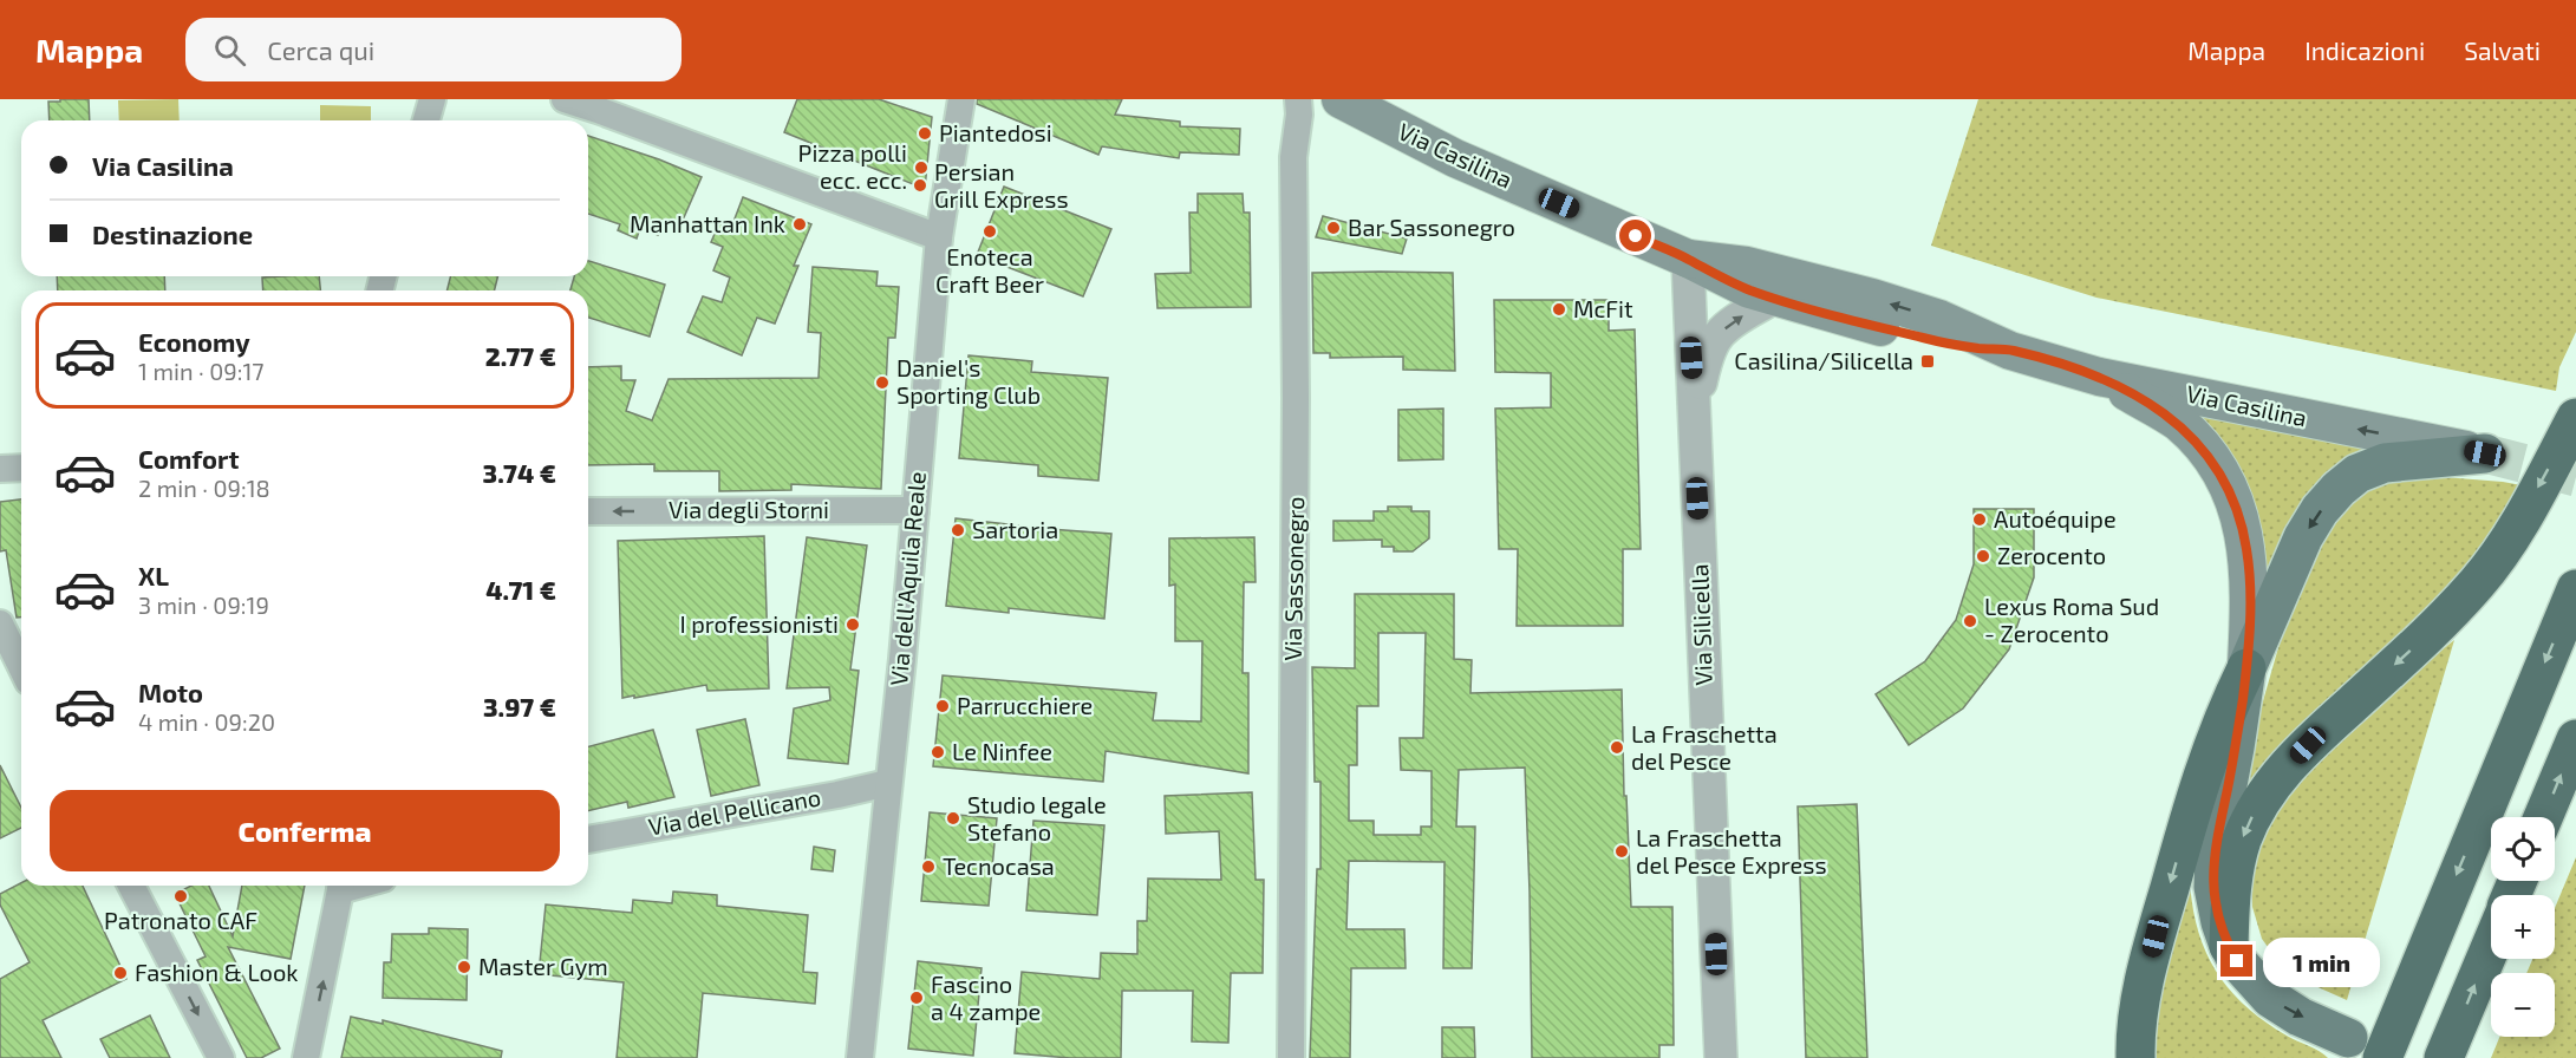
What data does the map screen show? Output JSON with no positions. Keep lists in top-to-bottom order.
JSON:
{
  "streets": {
    "main road": ["Via Casilina"],
    "street": [
      "Via degli Storni",
      "Via dell'Aquila Reale",
      "Via Sassonegro",
      "Via Silicella",
      "Via del Pellicano"
    ]
  },
  "crossings": [
    ["Via Casilina", "Via Silicella"],
    ["Via degli Storni", "Via dell'Aquila Reale"],
    ["Via dell'Aquila Reale", "Via del Pellicano"]
  ],
  "one_way": ["Via degli Storni"],
  "places": {
    "other": [
      "Piantedosi",
      "Pizza polli ecc. ecc.",
      "Persian Grill Express",
      "Manhattan Ink",
      "Bar Sassonegro",
      "Enoteca Craft Beer",
      "McFit",
      "Daniel's Sporting Club",
      "Autoéquipe",
      "Sartoria",
      "Zerocento",
      "Lexus Roma Sud - Zerocento",
      "I professionisti",
      "Parrucchiere",
      "La Fraschetta del Pesce",
      "Le Ninfee",
      "Studio legale Stefano",
      "La Fraschetta del Pesce Express",
      "Tecnocasa",
      "Patronato CAF",
      "Master Gym",
      "Fashion & Look",
      "Fascino a 4 zampe"
    ],
    "transit": ["Casilina/Silicella"]
  },
  "page": {
    "header": "Mappa",
    "search": "Cerca qui",
    "nav": ["Mappa", "Indicazioni", "Salvati"],
    "banner": ["Via Casilina", "Destinazione"],
    "list": [
      {
        "name": "Economy",
        "note": "1 min · 09:17",
        "value": "2.77 €"
      },
      {
        "name": "Comfort",
        "note": "2 min · 09:18",
        "value": "3.74 €"
      },
      {
        "name": "XL",
        "note": "3 min · 09:19",
        "value": "4.71 €"
      },
      {
        "name": "Moto",
        "note": "4 min · 09:20",
        "value": "3.97 €"
      }
    ],
    "buttons": "Conferma",
    "map_buttons": ["+", "−"],
    "bubble": "1 min"
  }
}
